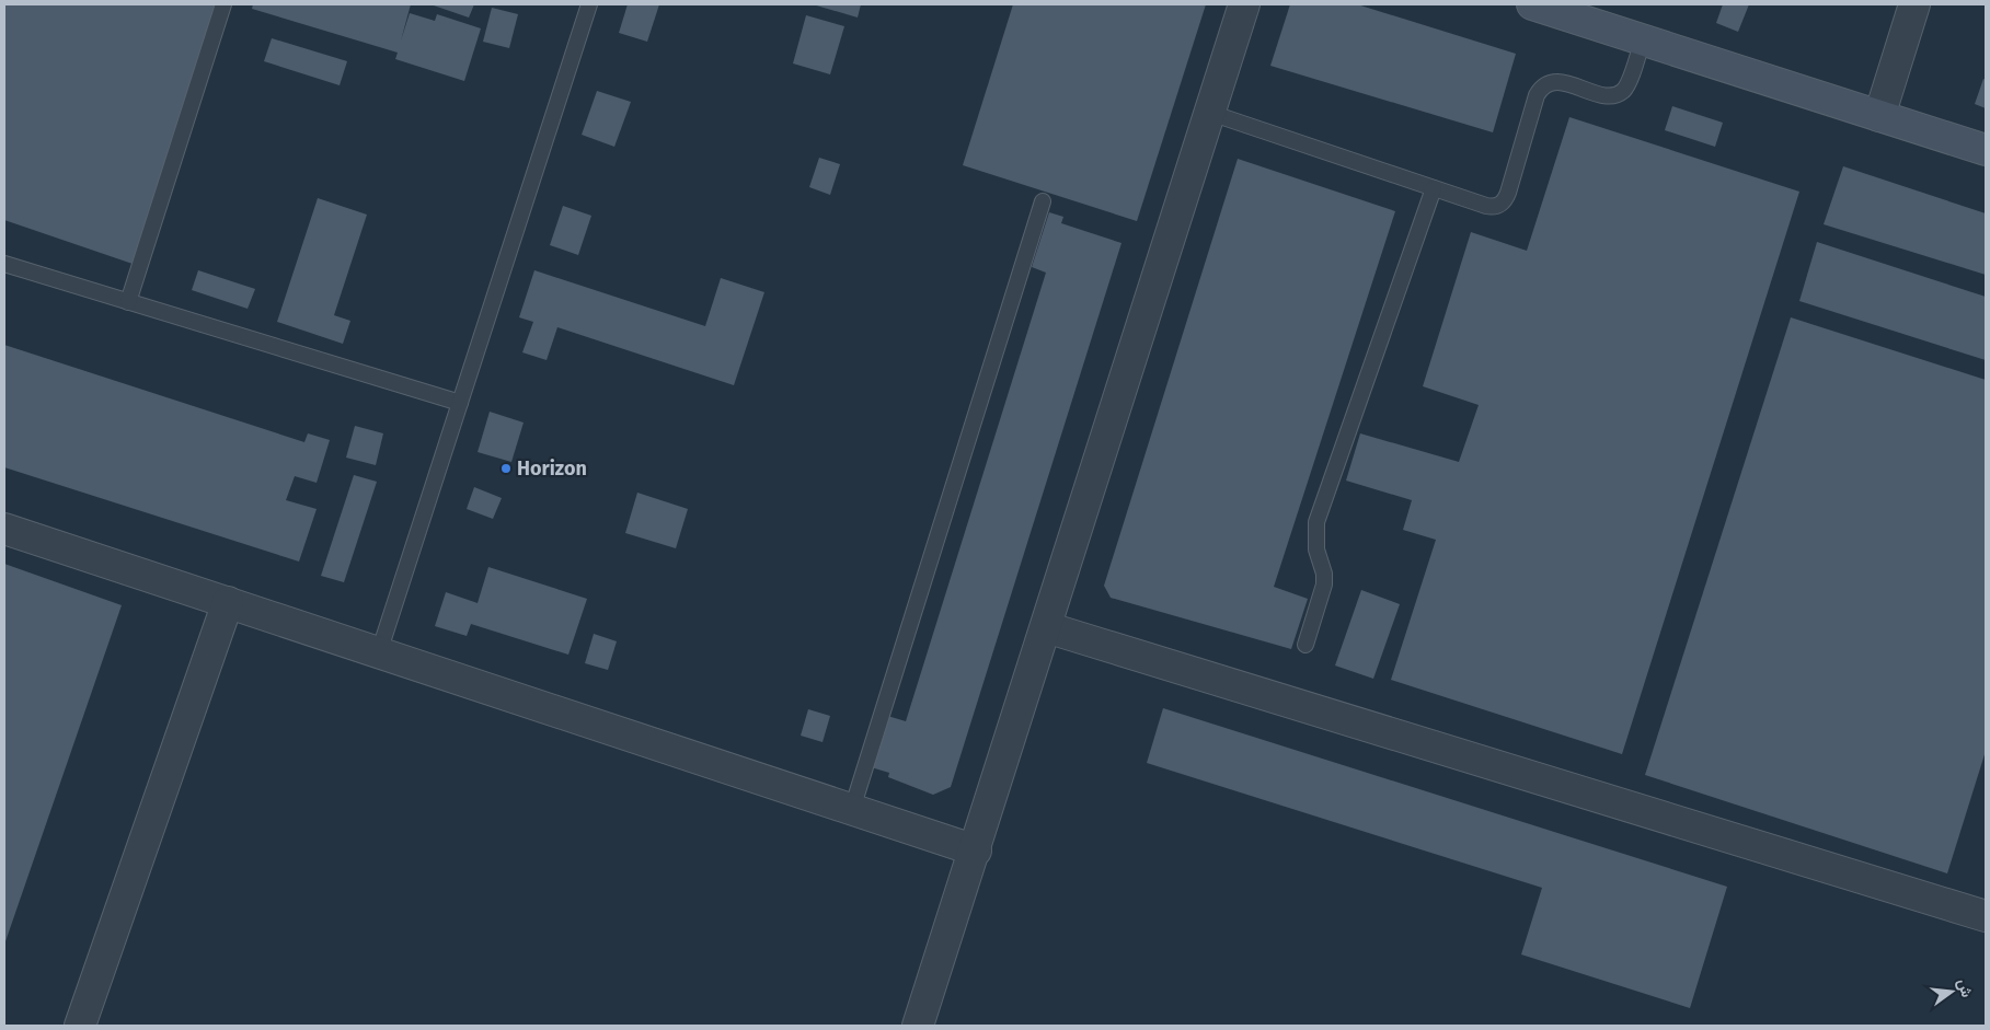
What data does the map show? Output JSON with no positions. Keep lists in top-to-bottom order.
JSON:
{
  "places": ["Horizon"],
  "north": "right"
}
